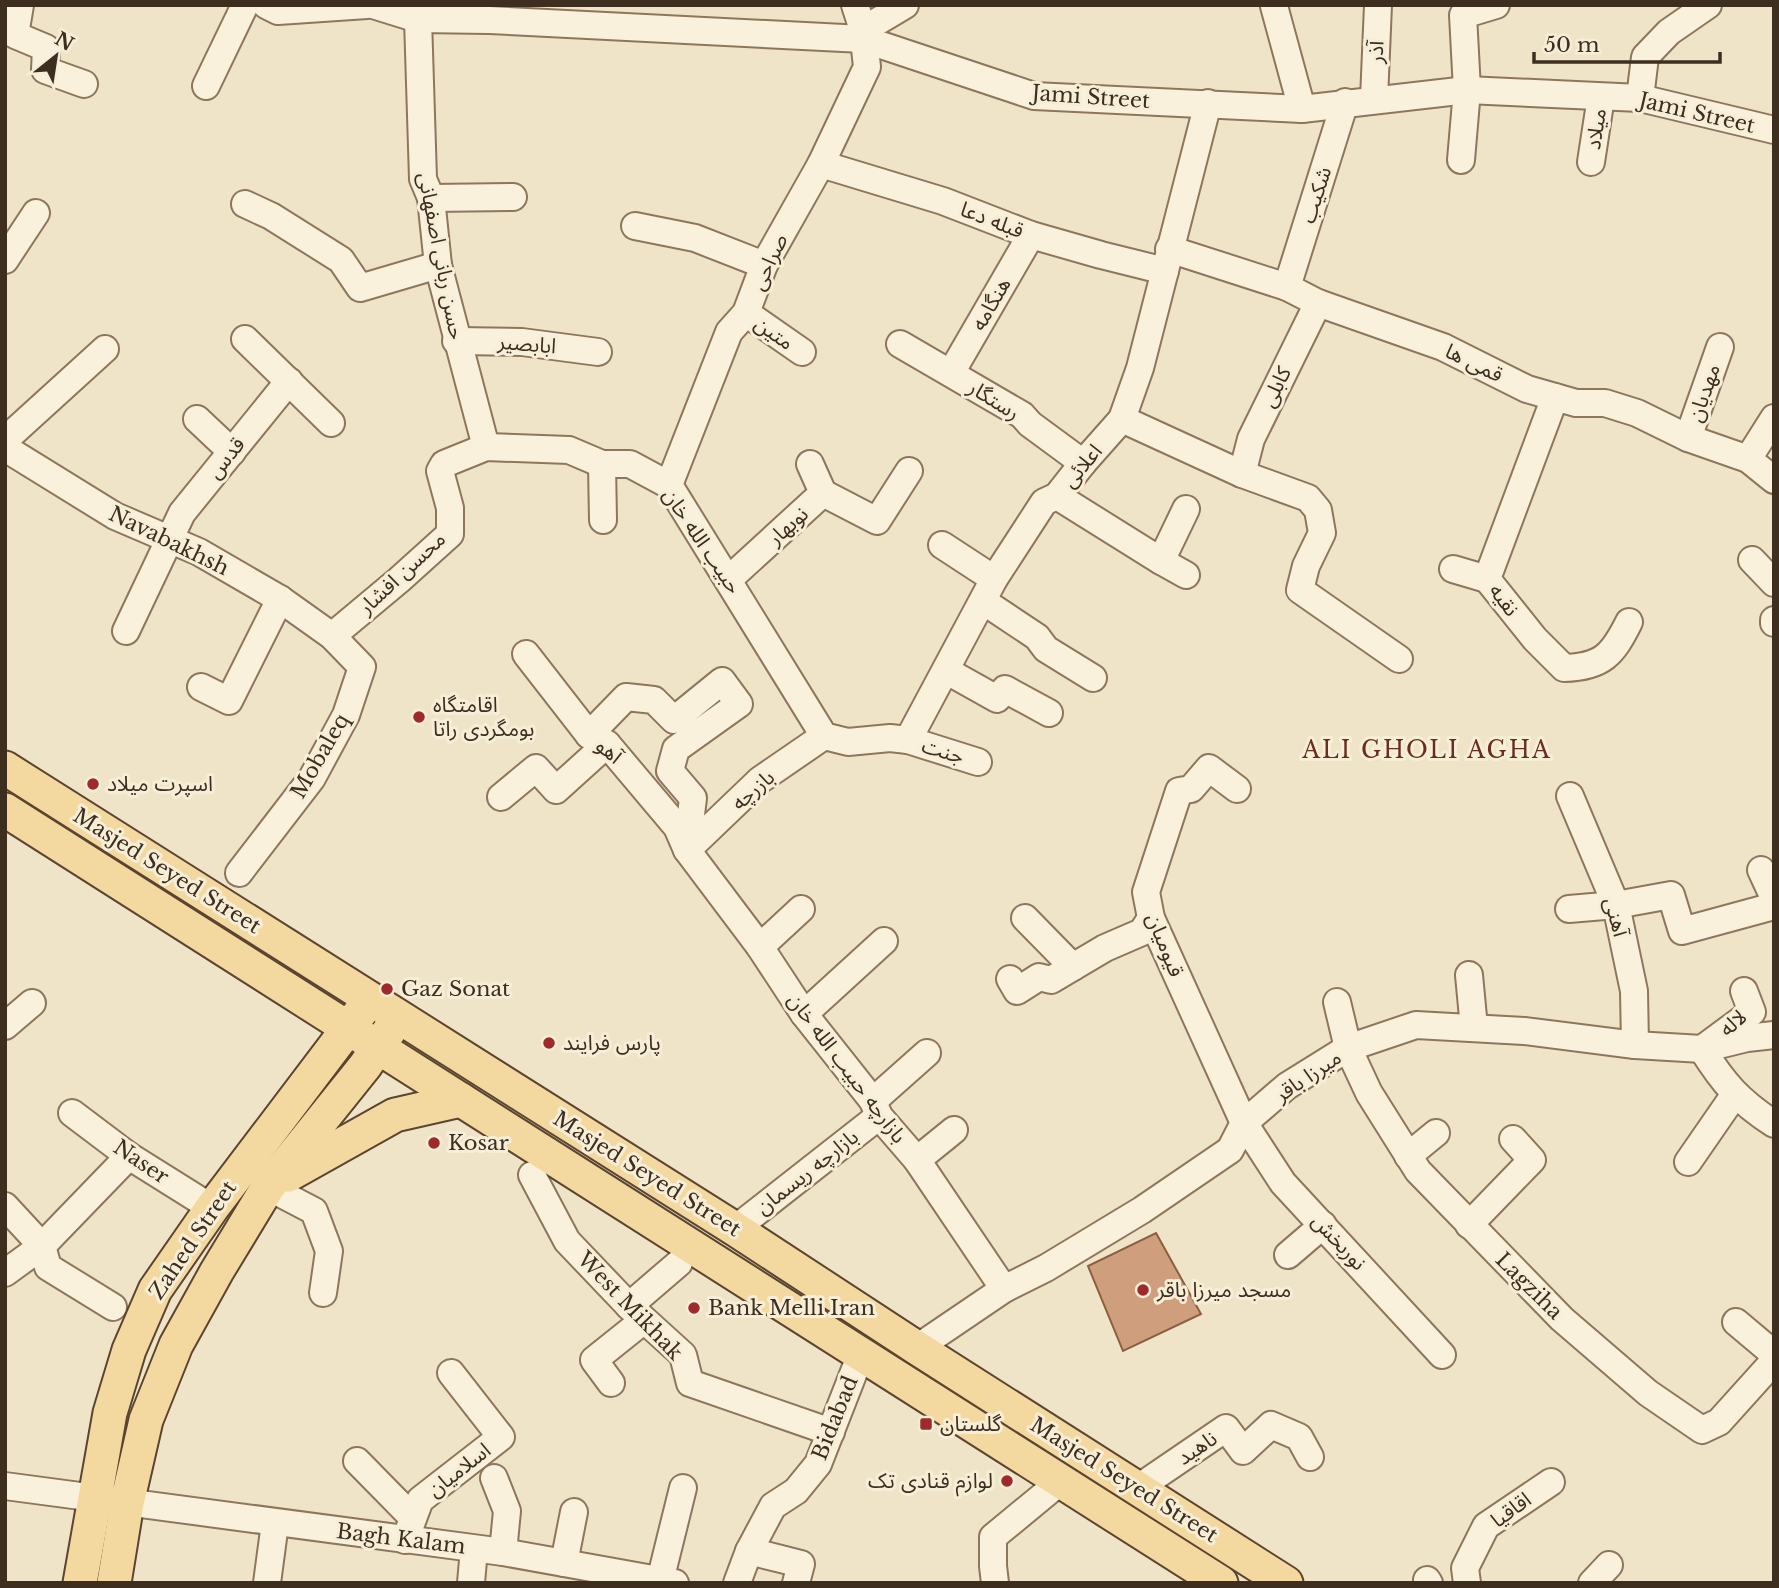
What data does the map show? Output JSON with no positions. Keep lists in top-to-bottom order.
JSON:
{
  "streets": {
    "main road": ["Masjed Seyed Street", "Zahed Street"],
    "street": [
      "آذر",
      "Jami Street",
      "میلاد",
      "شکیب",
      "قبله دعا",
      "حسن ربانی اصفهانی",
      "صراحی",
      "هنگامه",
      "متین",
      "ابابصیر",
      "قمی ها",
      "کابلی",
      "مهدیان",
      "رستگار",
      "قدس",
      "اعلائی",
      "نوبهار",
      "Navabakhsh",
      "حبیب الله خان",
      "محسن افشار",
      "نقیه",
      "آهو",
      "جنت",
      "Mobaleq",
      "بازرچه",
      "آهنی",
      "قیومیان",
      "لاله",
      "بازارچه حبیب الله خان",
      "میرزا باقر",
      "Naser",
      "بازارچه ریسمان",
      "نوربخش",
      "Lagziha",
      "West Mikhak",
      "Bidabad",
      "ناهید",
      "اسلامیان",
      "اقاقیا",
      "Bagh Kalam"
    ]
  },
  "crossings": [
    ["آذر", "Jami Street"],
    ["Jami Street", "میلاد"],
    ["Jami Street", "شکیب"],
    ["Jami Street", "حسن ربانی اصفهانی"],
    ["Jami Street", "صراحی"],
    ["Jami Street", "اعلائی"],
    ["شکیب", "قمی ها"],
    ["قبله دعا", "صراحی"],
    ["قبله دعا", "هنگامه"],
    ["قبله دعا", "قمی ها"],
    ["قبله دعا", "اعلائی"],
    ["حسن ربانی اصفهانی", "ابابصیر"],
    ["حسن ربانی اصفهانی", "حبیب الله خان"],
    ["حسن ربانی اصفهانی", "محسن افشار"],
    ["صراحی", "متین"],
    ["صراحی", "حبیب الله خان"],
    ["هنگامه", "رستگار"],
    ["قمی ها", "کابلی"],
    ["قمی ها", "مهدیان"],
    ["قمی ها", "اعلائی"],
    ["قمی ها", "نقیه"],
    ["رستگار", "اعلائی"],
    ["قدس", "Navabakhsh"],
    ["اعلائی", "جنت"],
    ["نوبهار", "حبیب الله خان"],
    ["Navabakhsh", "محسن افشار"],
    ["Navabakhsh", "Mobaleq"],
    ["حبیب الله خان", "محسن افشار"],
    ["حبیب الله خان", "بازرچه"],
    ["محسن افشار", "Mobaleq"],
    ["آهو", "بازرچه"],
    ["آهو", "بازارچه حبیب الله خان"],
    ["بازرچه", "بازارچه حبیب الله خان"],
    ["Masjed Seyed Street", "میرزا باقر"],
    ["Masjed Seyed Street", "بازارچه ریسمان"],
    ["Masjed Seyed Street", "Zahed Street"],
    ["Masjed Seyed Street", "Bidabad"],
    ["Masjed Seyed Street", "ناهید"],
    ["آهنی", "میرزا باقر"],
    ["قیومیان", "میرزا باقر"],
    ["قیومیان", "نوربخش"],
    ["لاله", "میرزا باقر"],
    ["بازارچه حبیب الله خان", "میرزا باقر"],
    ["بازارچه حبیب الله خان", "بازارچه ریسمان"],
    ["میرزا باقر", "نوربخش"],
    ["میرزا باقر", "Lagziha"],
    ["Naser", "Zahed Street"],
    ["Zahed Street", "Bagh Kalam"],
    ["West Mikhak", "Bidabad"],
    ["اسلامیان", "Bagh Kalam"]
  ],
  "districts": ["ALI GHOLI AGHA"],
  "places": {
    "other": [
      "اقامتگاه بومگردی راتا",
      "اسپرت میلاد",
      "Gaz Sonat",
      "پارس فرایند",
      "Kosar",
      "مسجد میرزا باقر",
      "Bank Melli Iran",
      "لوازم قنادی تک"
    ],
    "transit": ["گلستان"]
  },
  "scale_bar": "50 m",
  "north": "top right"
}
